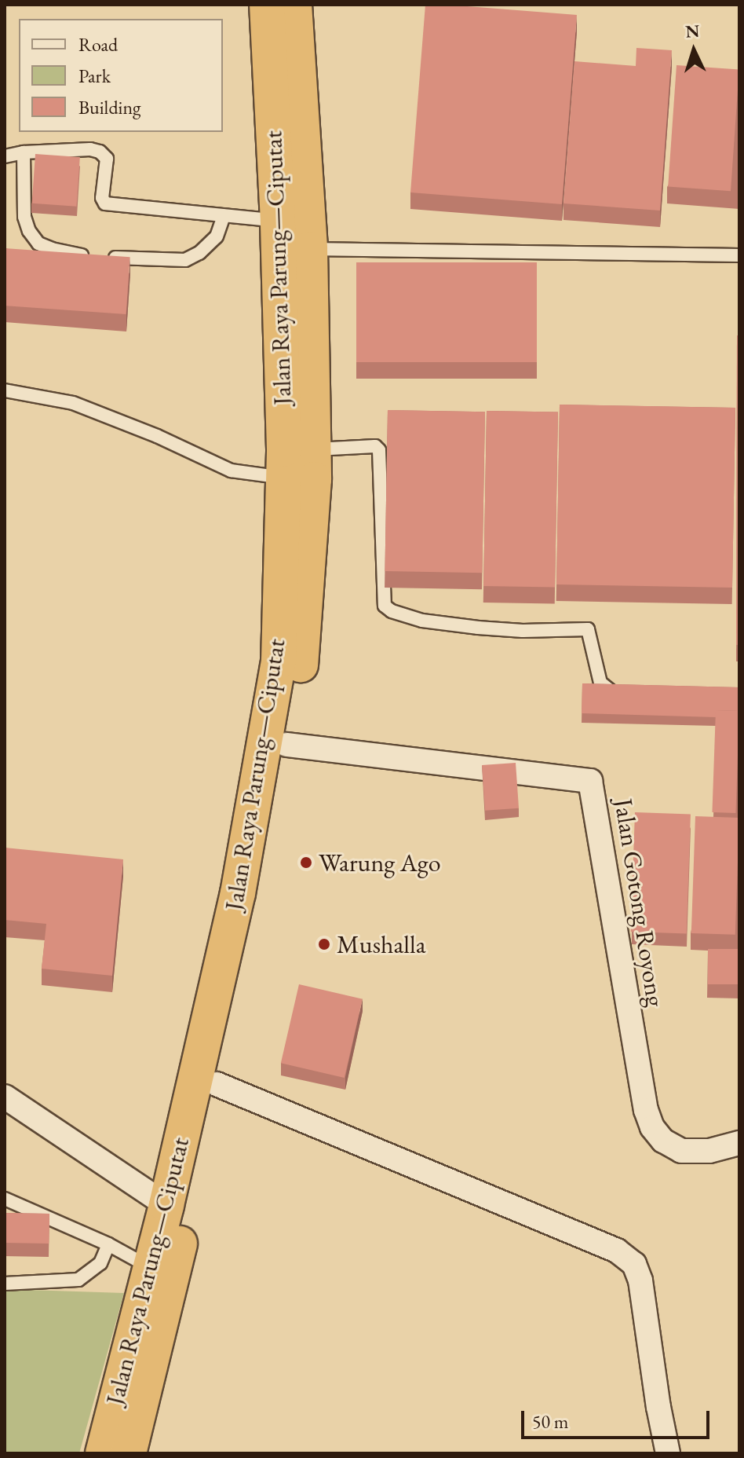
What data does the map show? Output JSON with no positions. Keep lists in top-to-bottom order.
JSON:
{
  "streets": {
    "highway": ["Jalan Raya Parung—Ciputat"],
    "street": ["Jalan Gotong Royong"]
  },
  "crossings": [
    ["Jalan Raya Parung—Ciputat", "Jalan Gotong Royong"]
  ],
  "places": ["Warung Ago", "Mushalla"],
  "legend": ["Road", "Park", "Building"],
  "scale_bar": "50 m",
  "north": "top"
}
